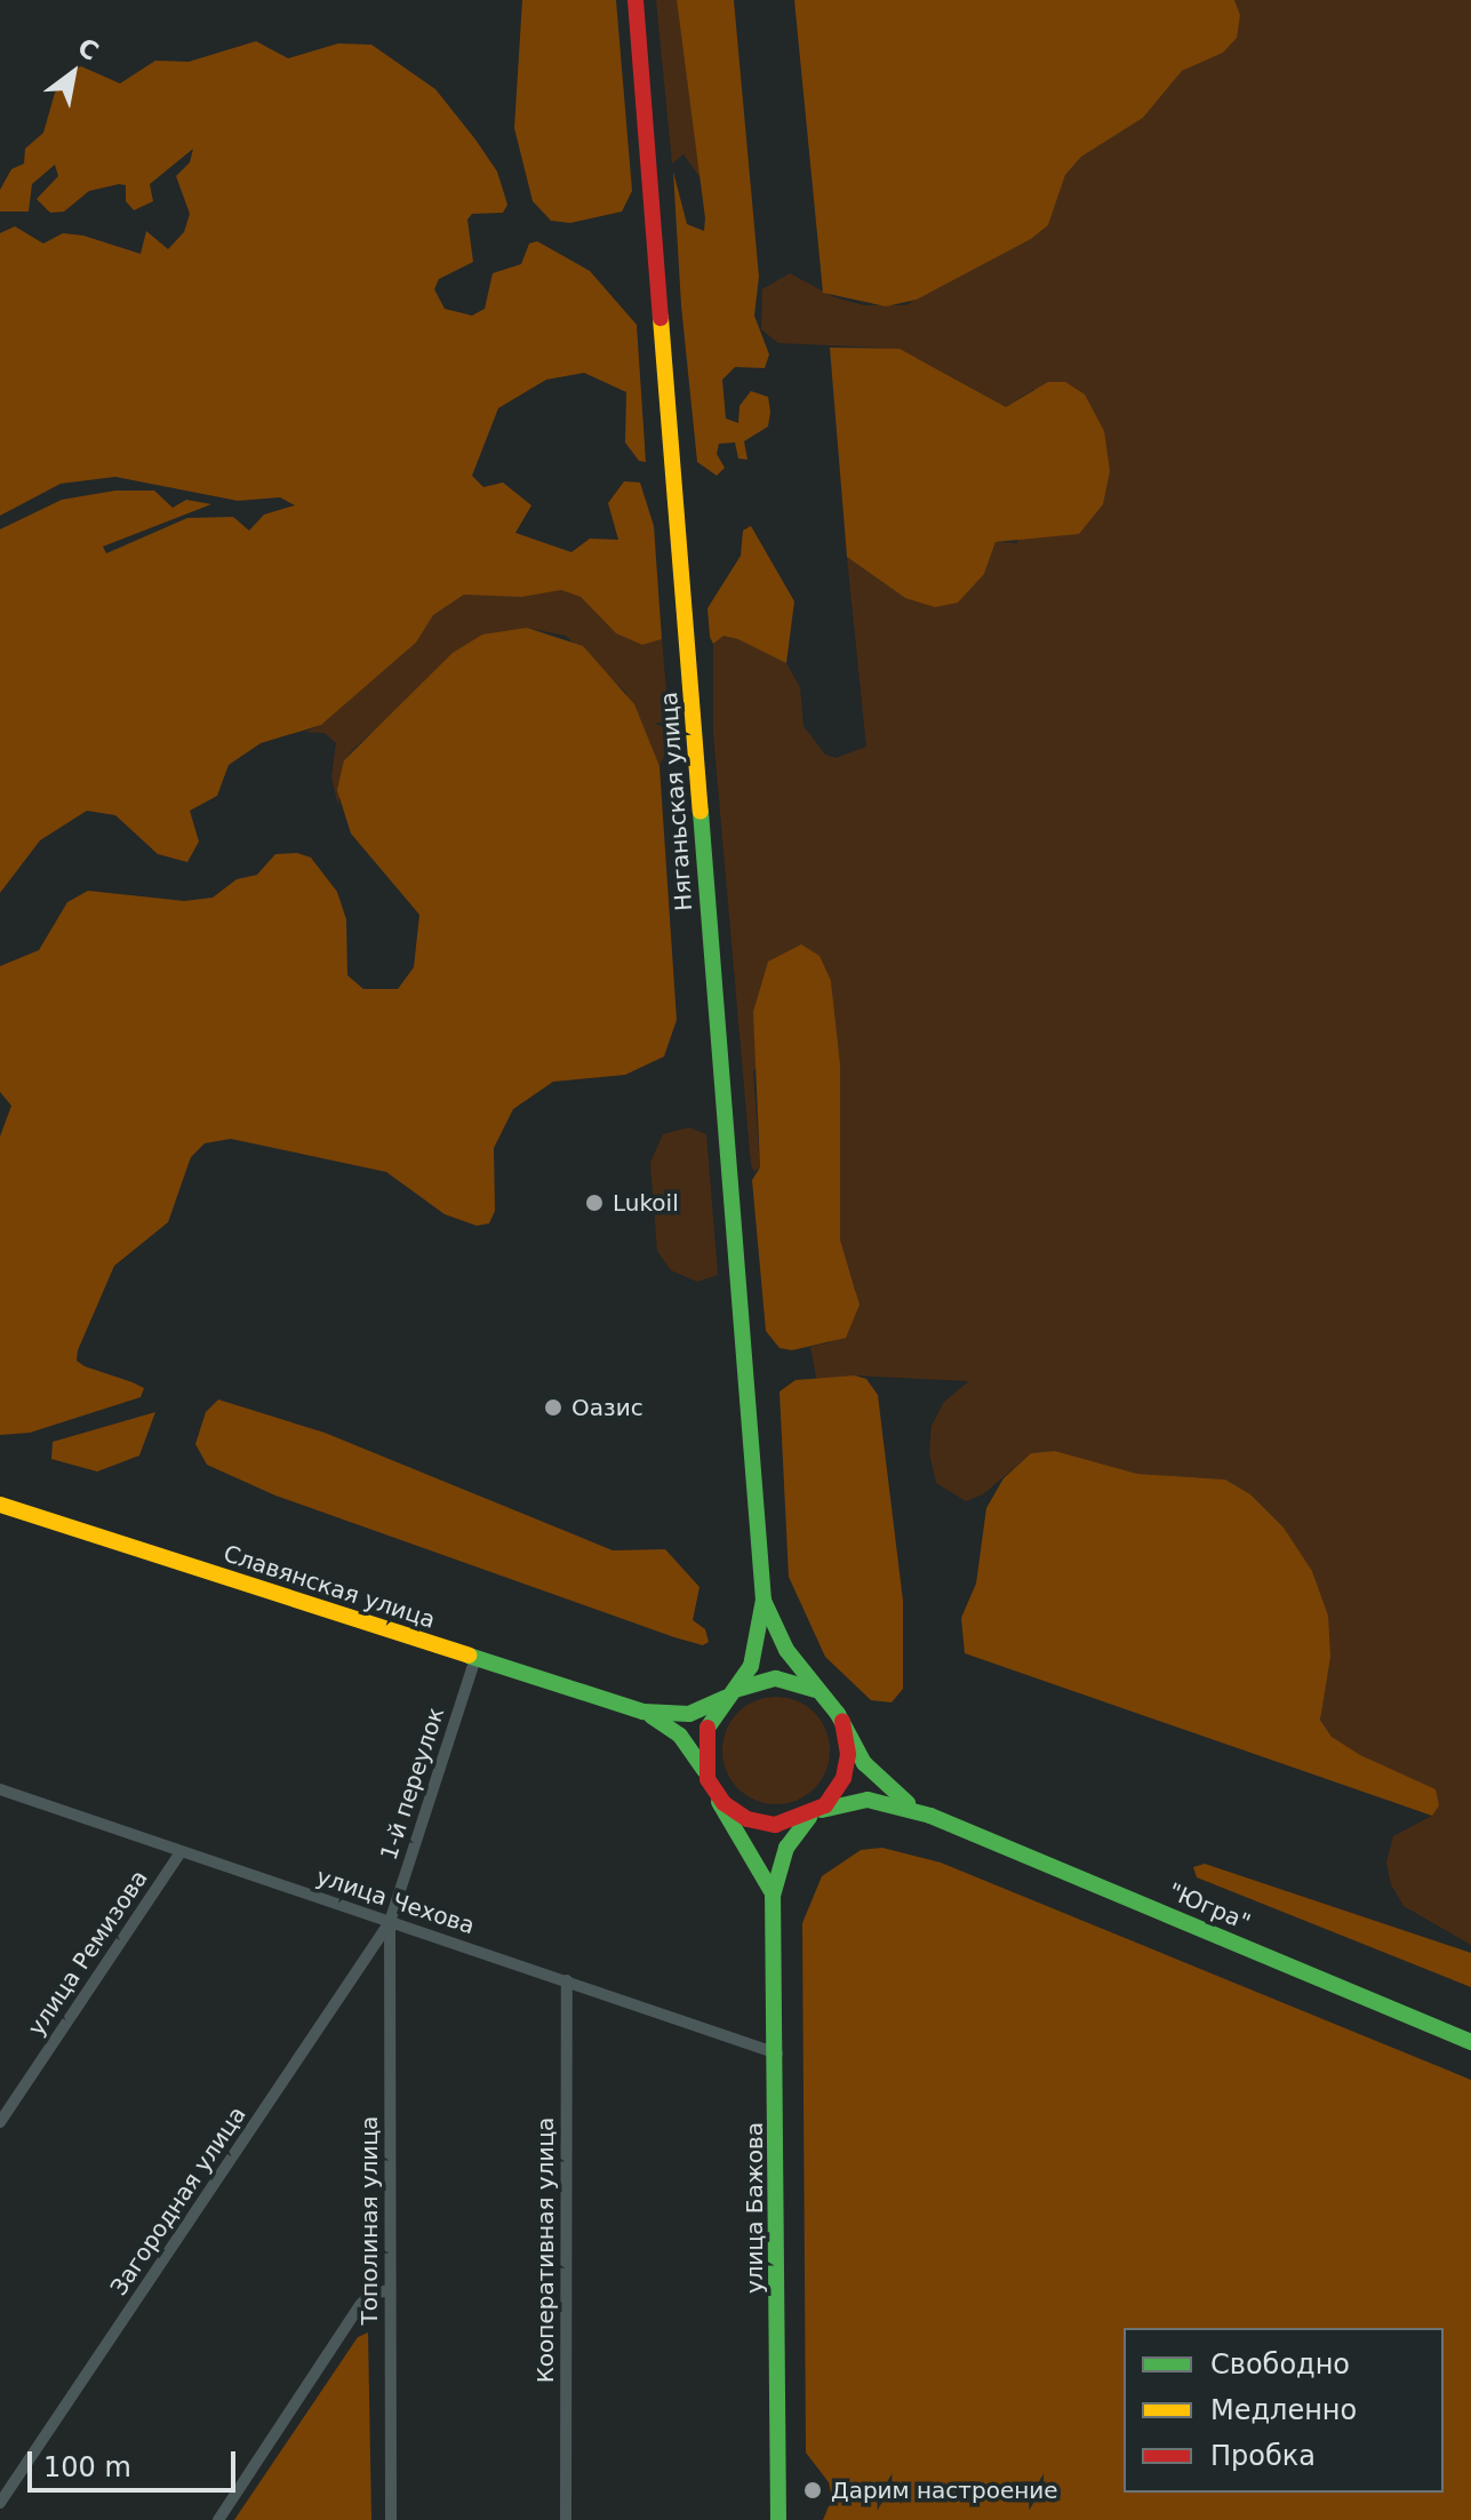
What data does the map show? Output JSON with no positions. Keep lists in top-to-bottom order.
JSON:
{
  "streets": {
    "main road": [
      "Няганьская улица",
      "Славянская улица",
      "\"Югра\"",
      "улица Бажова"
    ],
    "street": [
      "1-й переулок",
      "улица Чехова",
      "улица Ремизова",
      "Загородная улица",
      "Тополиная улица",
      "Кооперативная улица"
    ]
  },
  "crossings": [
    ["Славянская улица", "1-й переулок"],
    ["1-й переулок", "улица Чехова"],
    ["1-й переулок", "Загородная улица"],
    ["1-й переулок", "Тополиная улица"],
    ["улица Чехова", "улица Ремизова"],
    ["улица Чехова", "Загородная улица"],
    ["улица Чехова", "улица Бажова"],
    ["улица Чехова", "Тополиная улица"],
    ["улица Чехова", "Кооперативная улица"],
    ["Загородная улица", "Тополиная улица"]
  ],
  "places": ["Lukoil", "Оазис", "Дарим настроение"],
  "legend": ["Свободно", "Медленно", "Пробка"],
  "scale_bar": "100 m",
  "north": "top right"
}
